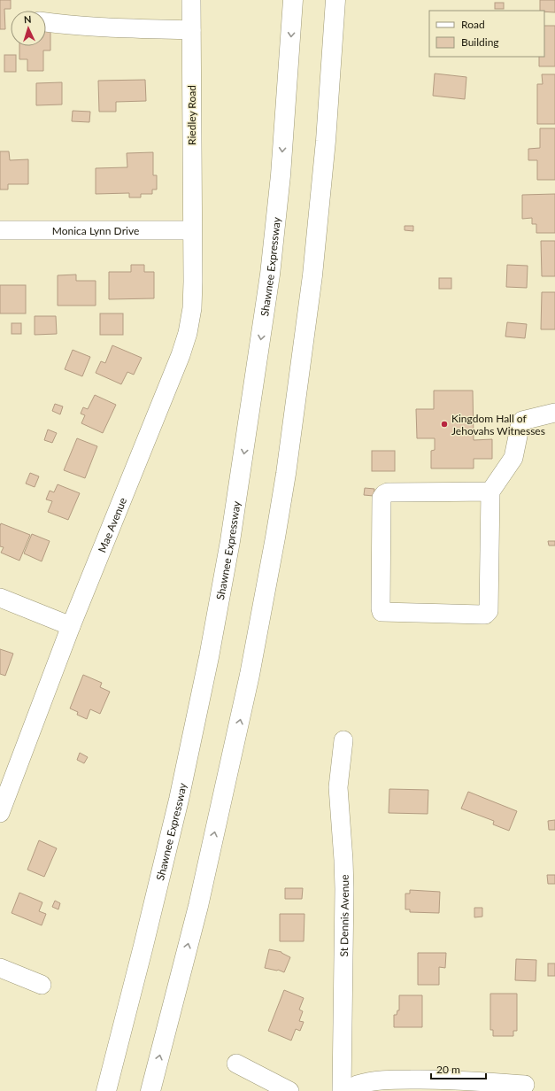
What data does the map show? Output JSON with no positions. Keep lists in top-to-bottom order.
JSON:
{
  "streets": {
    "highway": ["Shawnee Expressway"],
    "street": [
      "Riedley Road",
      "Monica Lynn Drive",
      "Mae Avenue",
      "St Dennis Avenue"
    ]
  },
  "crossings": [
    ["Riedley Road", "Monica Lynn Drive"],
    ["Riedley Road", "Mae Avenue"],
    ["Monica Lynn Drive", "Mae Avenue"]
  ],
  "places": ["Kingdom Hall of Jehovahs Witnesses"],
  "legend": ["Road", "Building"],
  "scale_bar": "20 m",
  "north": "top"
}
